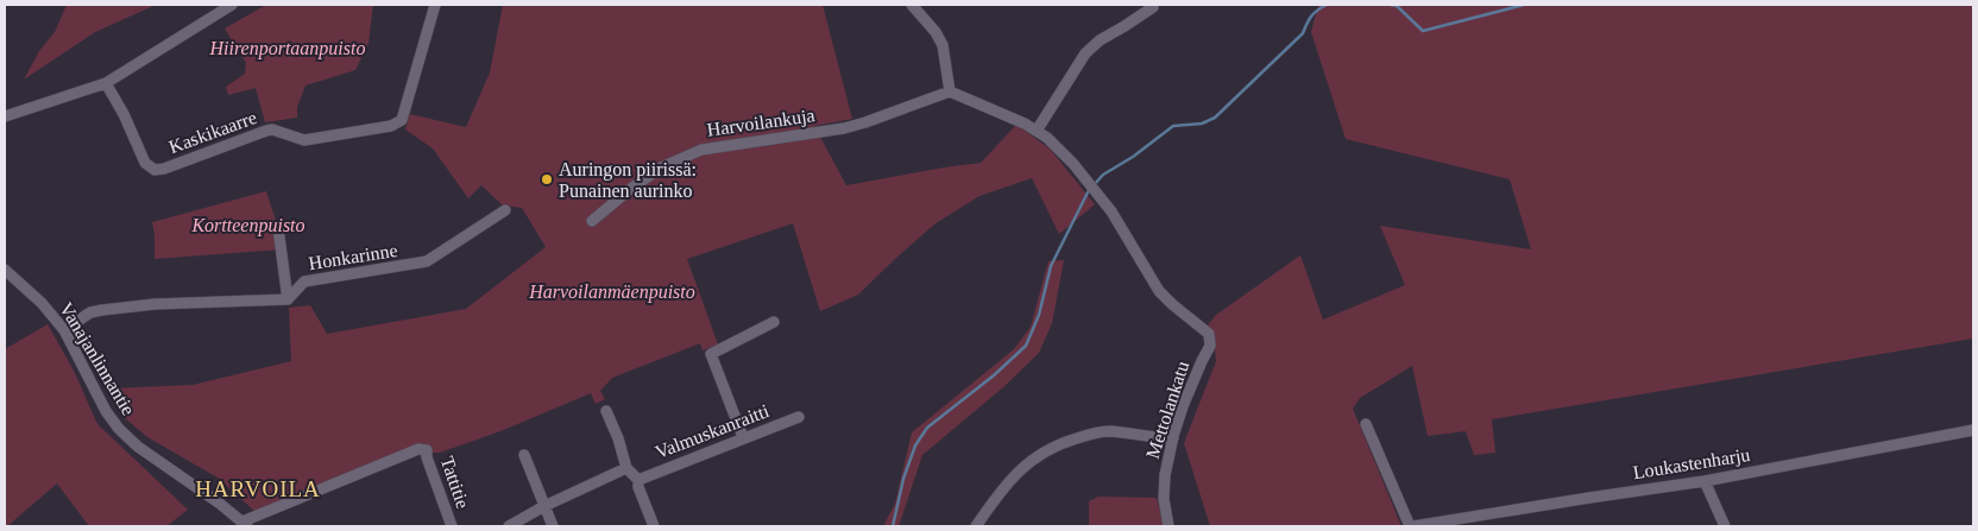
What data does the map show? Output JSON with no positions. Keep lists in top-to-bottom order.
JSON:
{
  "streets": {
    "street": [
      "Harvoilankuja",
      "Kaskikaarre",
      "Honkarinne",
      "Vanajanlinnantie",
      "Mettolankatu",
      "Valmuskanraitti",
      "Loukastenharju",
      "Tattitie"
    ]
  },
  "crossings": [
    ["Vanajanlinnantie", "Tattitie"]
  ],
  "districts": ["HARVOILA"],
  "parks": ["Hiirenportaanpuisto", "Kortteenpuisto", "Harvoilanmäenpuisto"],
  "places": ["Auringon piirissä: Punainen aurinko"]
}
